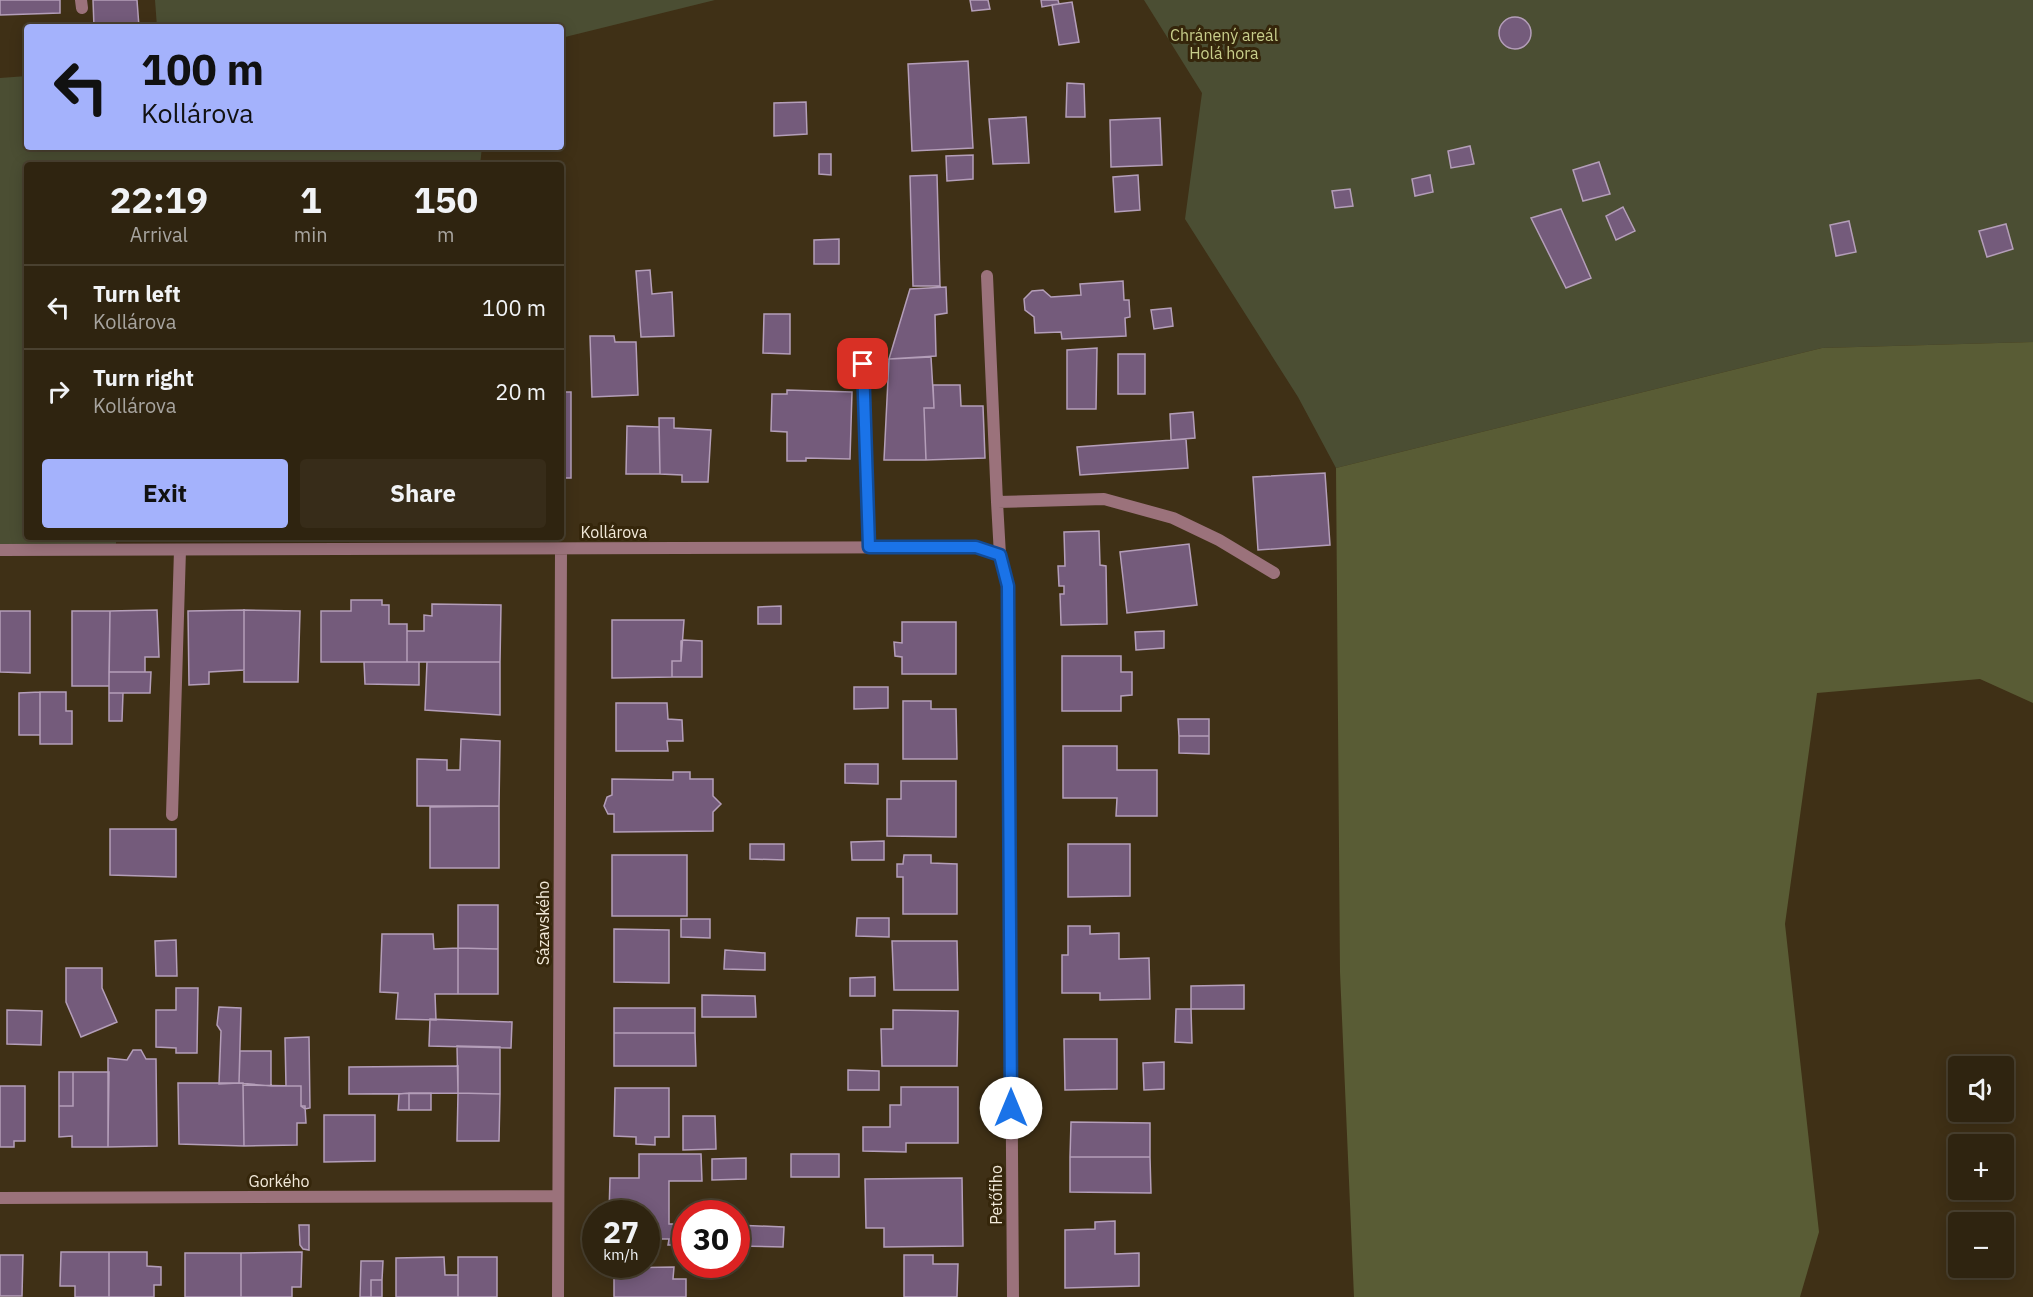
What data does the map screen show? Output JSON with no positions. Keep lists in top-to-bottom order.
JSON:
{
  "streets": {
    "street": [
      "Kollárova",
      "Sázavského",
      "Gorkého",
      "Petőfiho"
    ]
  },
  "crossings": [
    ["Kollárova", "Sázavského"],
    ["Kollárova", "Petőfiho"],
    ["Sázavského", "Gorkého"]
  ],
  "parks": ["Chránený areál Holá hora"],
  "page": {
    "turn": ["100 m", "Kollárova"],
    "eta": [
      "22:19",
      "Arrival",
      "1",
      "min",
      "150",
      "m"
    ],
    "list": [
      {
        "name": "Turn left",
        "note": "Kollárova",
        "value": "100 m"
      },
      {
        "name": "Turn right",
        "note": "Kollárova",
        "value": "20 m"
      }
    ],
    "buttons": ["Exit", "Share"],
    "map_buttons": ["+", "−"],
    "speed": "27 km/h",
    "limit": "30"
  }
}
